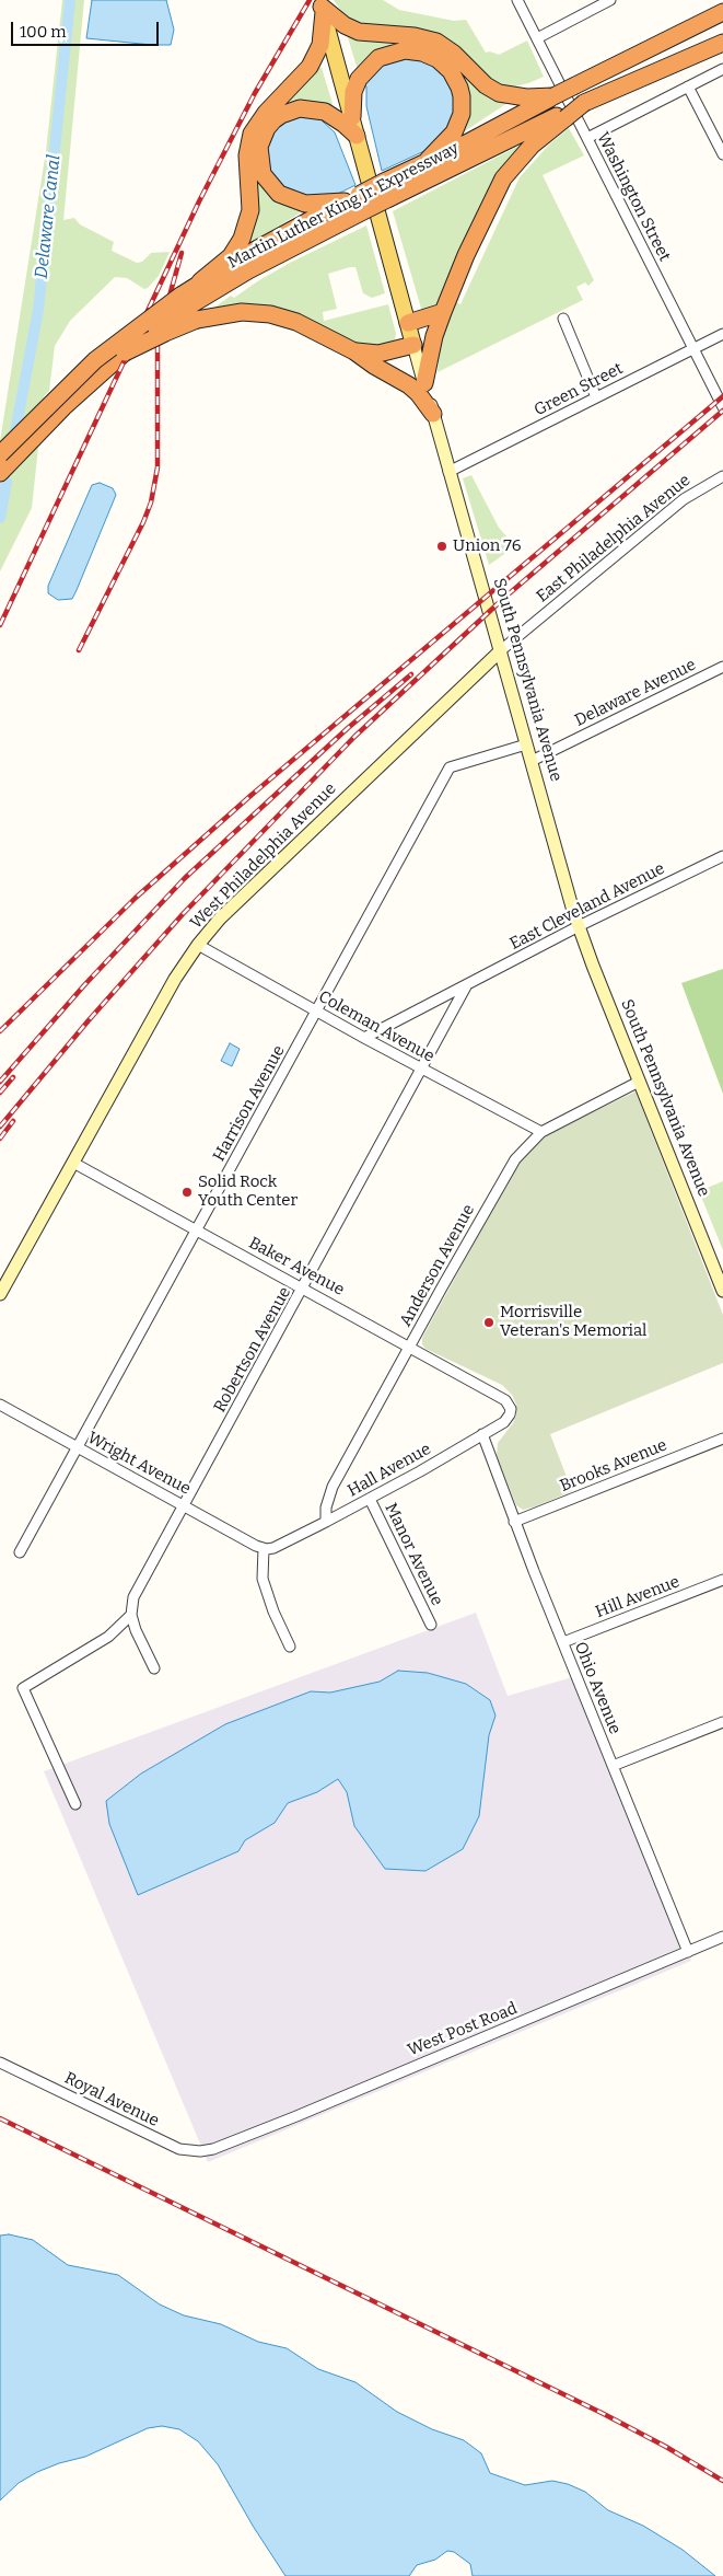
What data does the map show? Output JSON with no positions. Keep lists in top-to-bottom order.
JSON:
{
  "streets": {
    "highway": ["Martin Luther King Jr. Expressway"],
    "main road": ["South Pennsylvania Avenue", "West Philadelphia Avenue"],
    "street": [
      "Washington Street",
      "Green Street",
      "East Philadelphia Avenue",
      "Delaware Avenue",
      "East Cleveland Avenue",
      "Coleman Avenue",
      "Harrison Avenue",
      "Anderson Avenue",
      "Baker Avenue",
      "Robertson Avenue",
      "Wright Avenue",
      "Brooks Avenue",
      "Hall Avenue",
      "Manor Avenue",
      "Hill Avenue",
      "Ohio Avenue",
      "West Post Road",
      "Royal Avenue"
    ]
  },
  "crossings": [
    ["Washington Street", "Green Street"],
    ["Green Street", "South Pennsylvania Avenue"],
    ["East Philadelphia Avenue", "South Pennsylvania Avenue"],
    ["East Philadelphia Avenue", "West Philadelphia Avenue"],
    ["South Pennsylvania Avenue", "Delaware Avenue"],
    ["South Pennsylvania Avenue", "West Philadelphia Avenue"],
    ["South Pennsylvania Avenue", "East Cleveland Avenue"],
    ["South Pennsylvania Avenue", "Harrison Avenue"],
    ["South Pennsylvania Avenue", "Anderson Avenue"],
    ["West Philadelphia Avenue", "Coleman Avenue"],
    ["West Philadelphia Avenue", "Baker Avenue"],
    ["East Cleveland Avenue", "Coleman Avenue"],
    ["East Cleveland Avenue", "Robertson Avenue"],
    ["Coleman Avenue", "Harrison Avenue"],
    ["Coleman Avenue", "Anderson Avenue"],
    ["Coleman Avenue", "Robertson Avenue"],
    ["Harrison Avenue", "Baker Avenue"],
    ["Harrison Avenue", "Wright Avenue"],
    ["Anderson Avenue", "Baker Avenue"],
    ["Anderson Avenue", "Hall Avenue"],
    ["Baker Avenue", "Robertson Avenue"],
    ["Baker Avenue", "Hall Avenue"],
    ["Robertson Avenue", "Wright Avenue"],
    ["Wright Avenue", "Hall Avenue"],
    ["Brooks Avenue", "Ohio Avenue"],
    ["Hall Avenue", "Manor Avenue"],
    ["Hall Avenue", "Ohio Avenue"],
    ["Hill Avenue", "Ohio Avenue"],
    ["Ohio Avenue", "West Post Road"],
    ["West Post Road", "Royal Avenue"]
  ],
  "water": ["Delaware Canal"],
  "places": ["Union 76", "Solid Rock Youth Center", "Morrisville Veteran's Memorial"],
  "scale_bar": "100 m"
}
